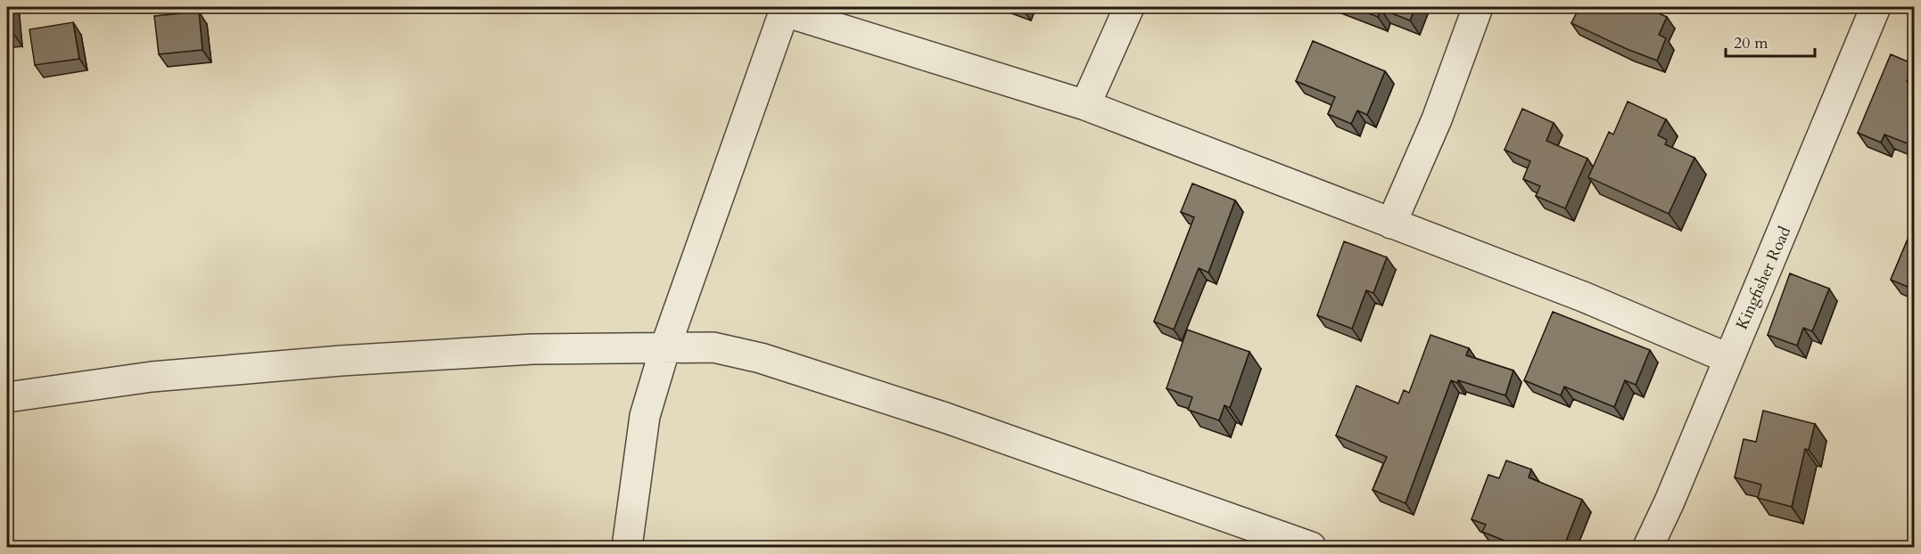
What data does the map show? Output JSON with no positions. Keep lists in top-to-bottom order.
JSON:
{
  "streets": {
    "street": ["Kingfisher Road"]
  },
  "scale_bar": "20 m"
}
